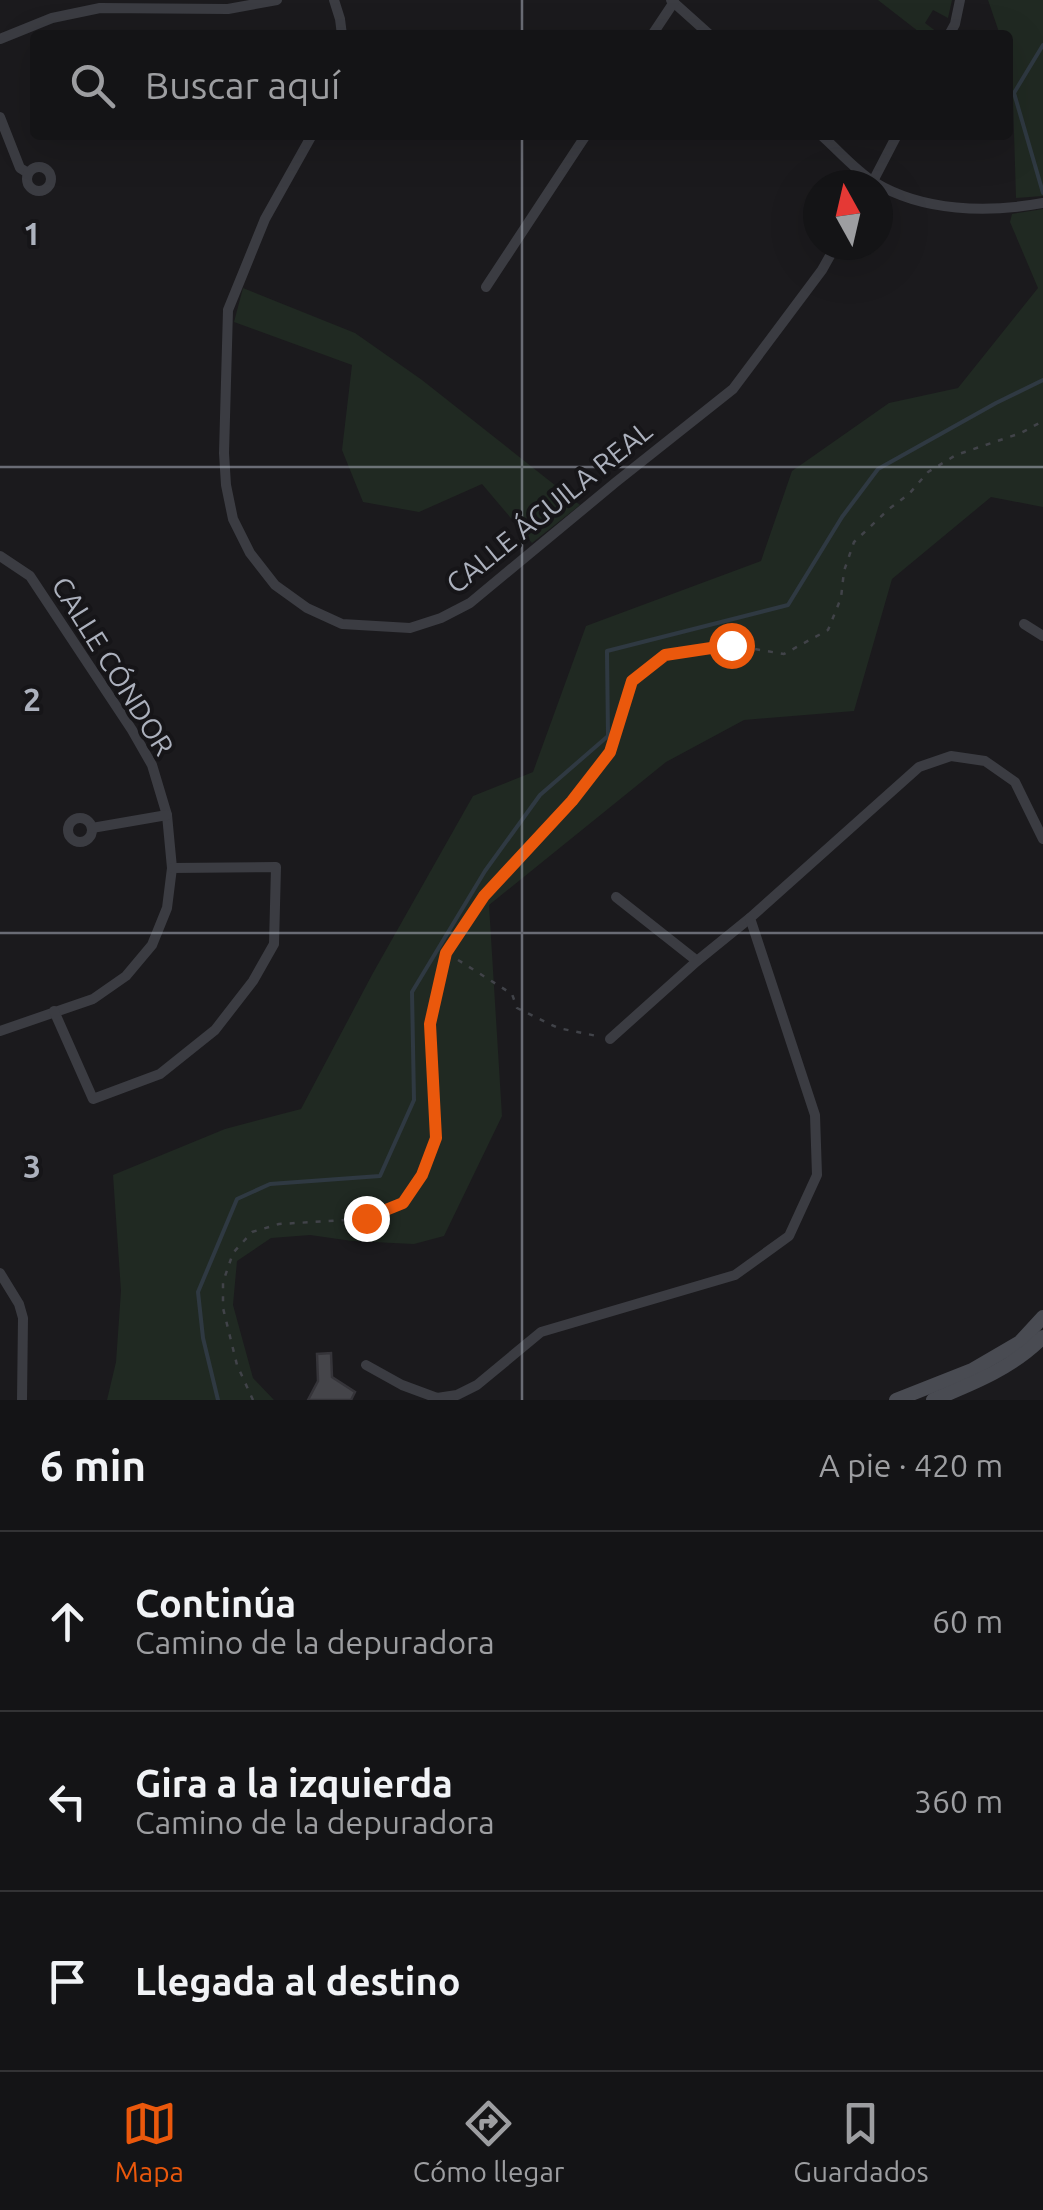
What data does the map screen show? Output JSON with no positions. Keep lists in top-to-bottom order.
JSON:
{
  "streets": {
    "street": ["CALLE ÁGUILA REAL", "CALLE CÓNDOR"]
  },
  "north": "top",
  "page": {
    "search": "Buscar aquí",
    "heading": ["6 min", "A pie · 420 m"],
    "list": [
      ["Continúa", "Camino de la depuradora", "60 m"],
      ["Gira a la izquierda", "Camino de la depuradora", "360 m"],
      "Llegada al destino"
    ],
    "nav": ["Mapa", "Cómo llegar", "Guardados"]
  },
  "grid": {
    "rows": ["1", "2", "3"]
  }
}
